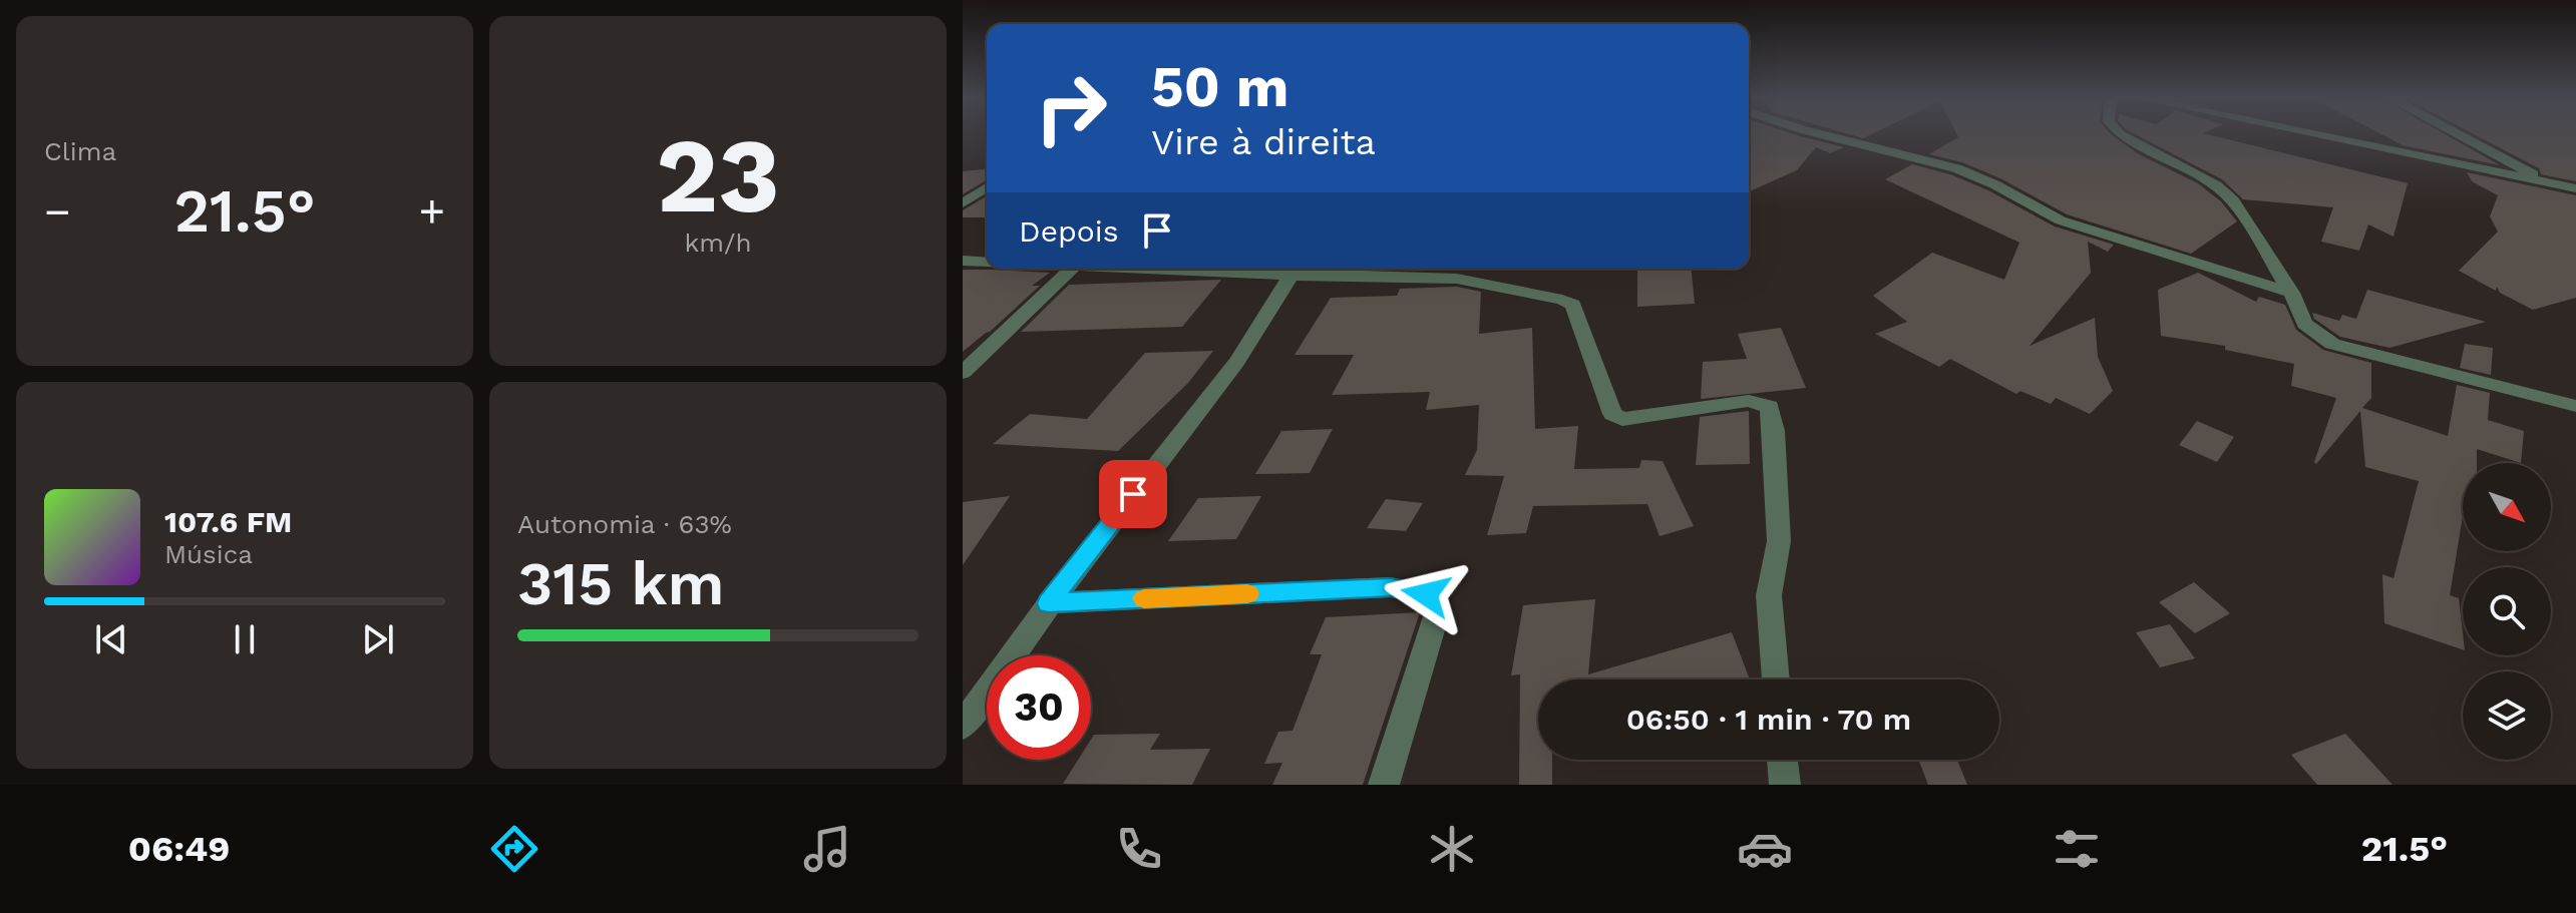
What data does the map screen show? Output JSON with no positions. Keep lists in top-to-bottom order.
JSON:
{
  "north": "bottom right",
  "page": {
    "tile": [
      "Clima",
      ["23", "km/h"],
      ["Autonomia · 63%", "315 km"]
    ],
    "turn": ["50 m", "Vire à direita"],
    "heat": ["−", "21.5°", "+"],
    "then": "Depois",
    "song": ["107.6 FM", "Música"],
    "limit": "30",
    "trip": "06:50 · 1 min · 70 m",
    "tabs": ["06:49", "21.5°"]
  }
}
